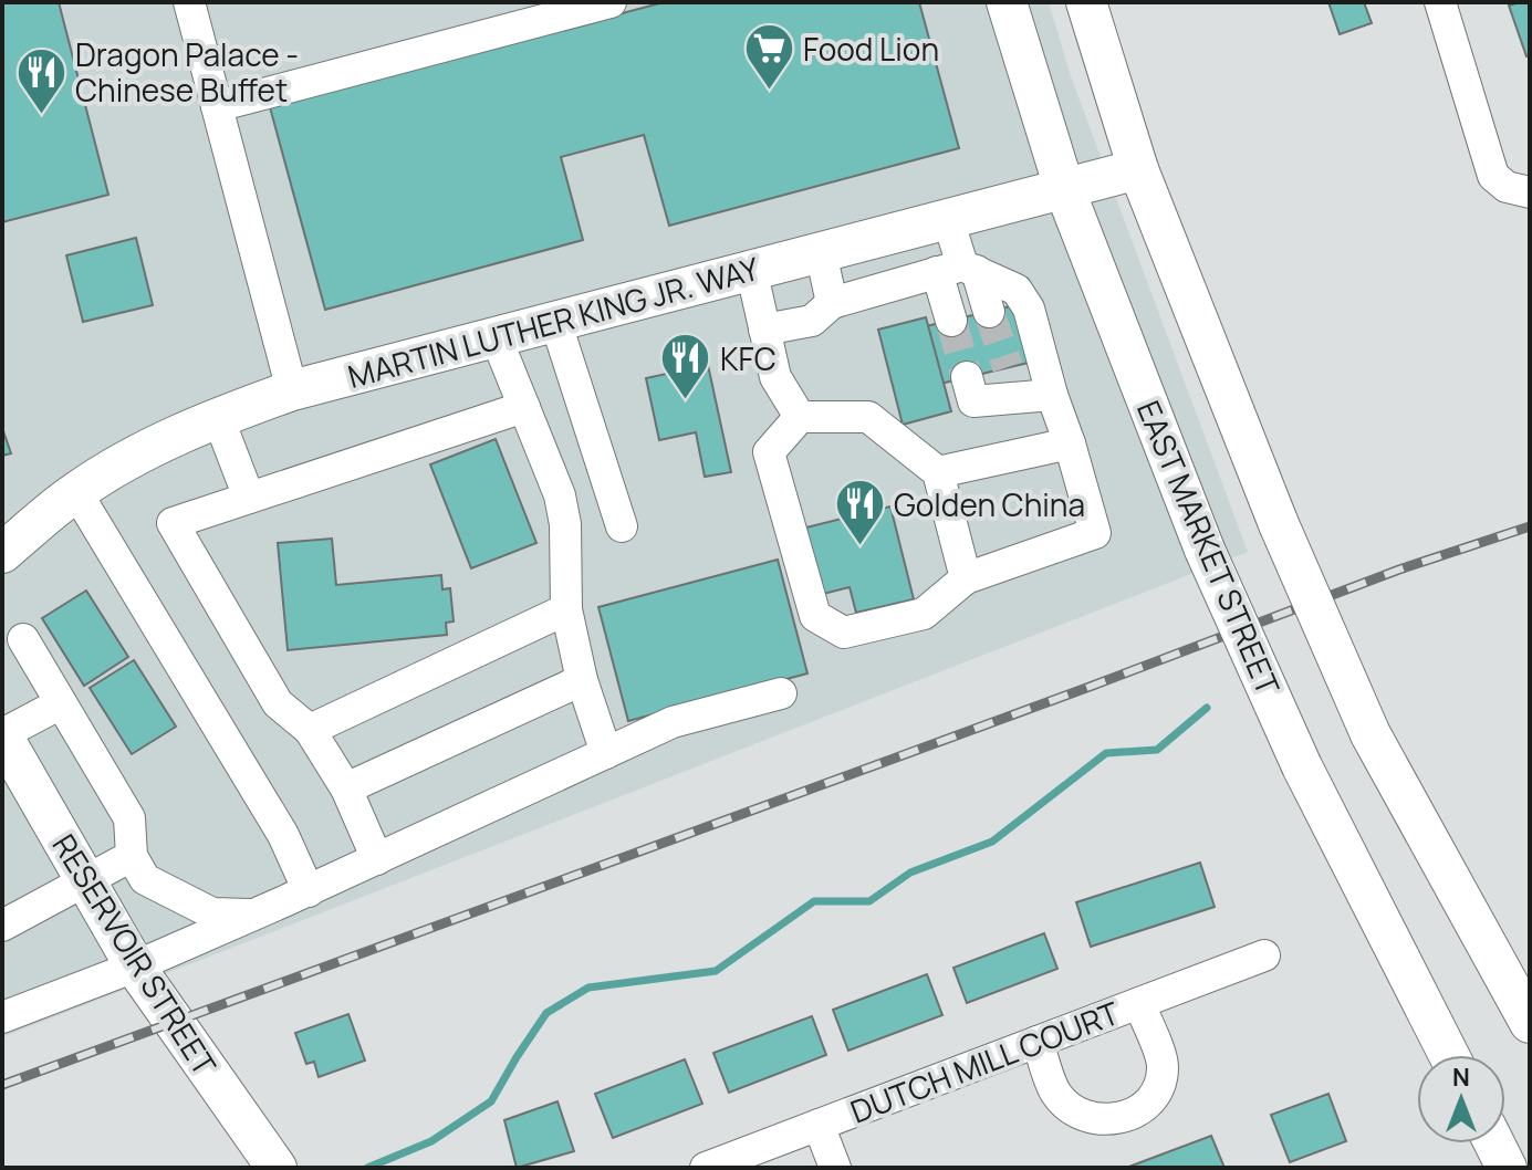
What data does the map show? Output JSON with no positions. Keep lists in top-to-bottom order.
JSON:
{
  "streets": {
    "main road": ["MARTIN LUTHER KING JR. WAY", "EAST MARKET STREET", "RESERVOIR STREET"],
    "street": ["DUTCH MILL COURT"]
  },
  "crossings": [
    ["MARTIN LUTHER KING JR. WAY", "EAST MARKET STREET"]
  ],
  "places": {
    "supermarket": ["Food Lion"],
    "restaurant": ["Dragon Palace - Chinese Buffet", "KFC", "Golden China"]
  },
  "north": "top"
}
